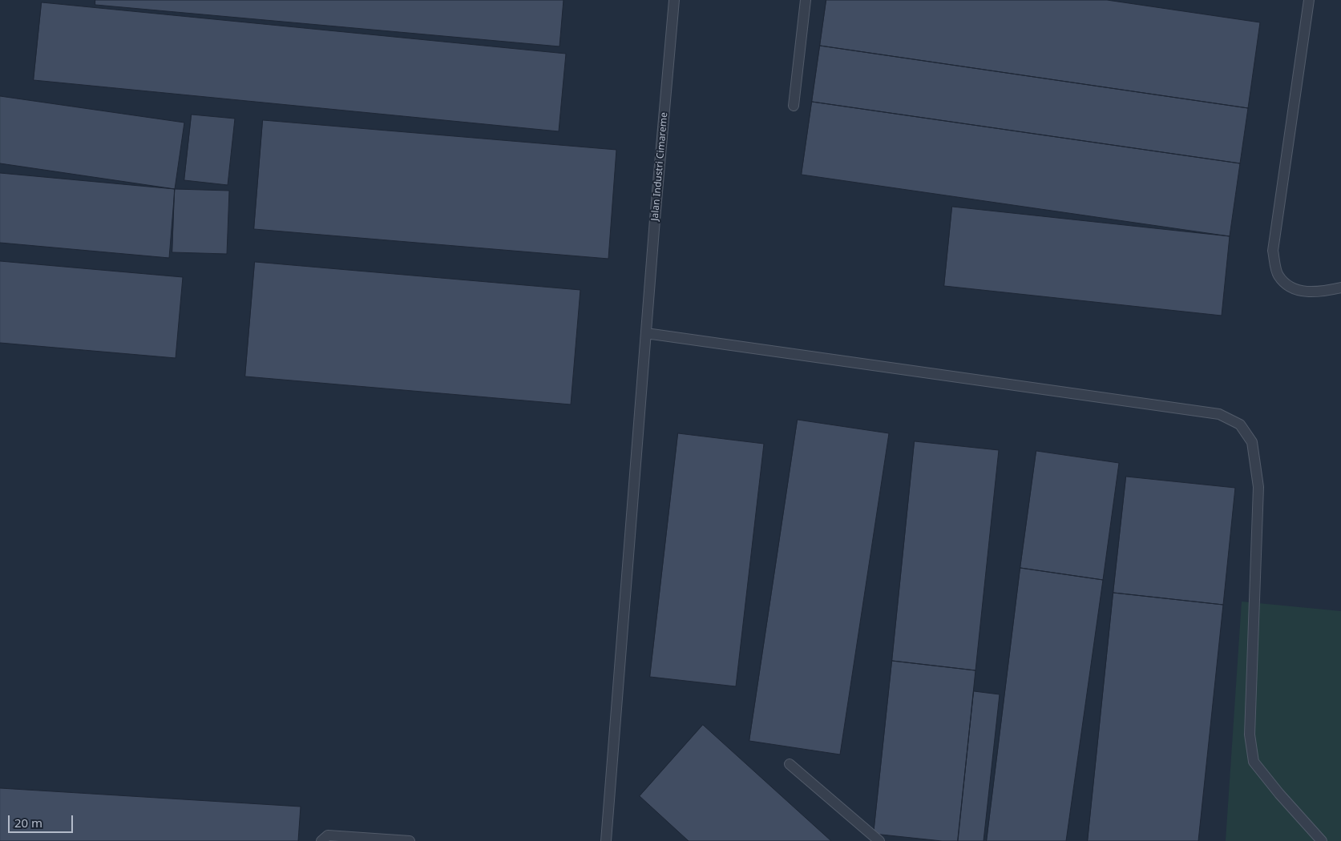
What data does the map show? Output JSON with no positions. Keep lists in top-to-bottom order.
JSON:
{
  "streets": {
    "lane": ["Jalan Industri Cimareme"]
  },
  "scale_bar": "20 m"
}
